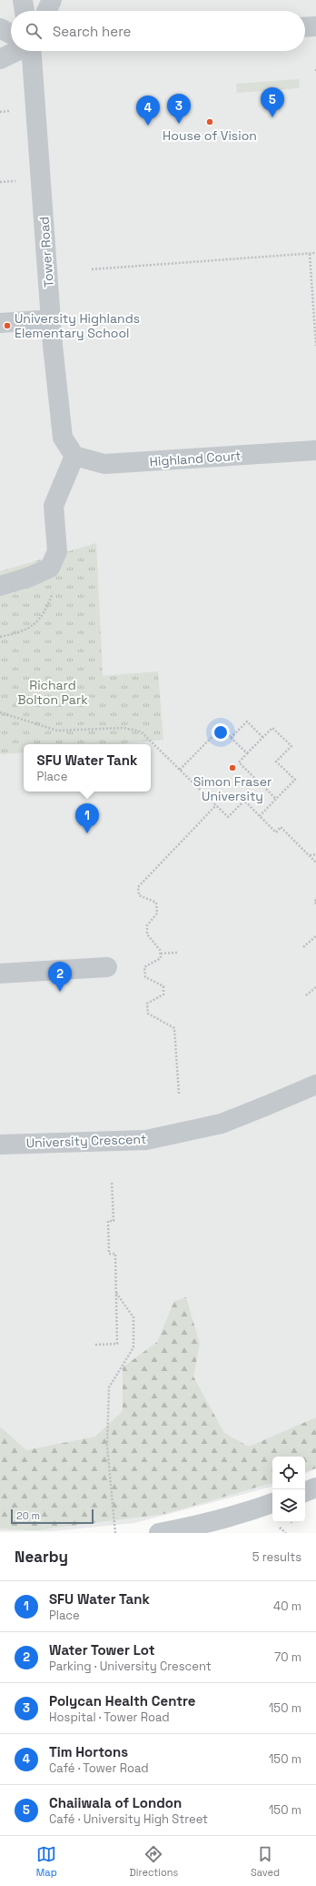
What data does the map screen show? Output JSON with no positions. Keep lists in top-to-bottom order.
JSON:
{
  "streets": {
    "street": ["Tower Road", "Highland Court", "University Crescent"]
  },
  "crossings": [
    ["Tower Road", "Highland Court"]
  ],
  "parks": ["Richard Bolton Park"],
  "places": ["House of Vision", "University Highlands Elementary School", "Simon Fraser University"],
  "scale_bar": "20 m",
  "page": {
    "search": "Search here",
    "pins": [
      "5",
      "3",
      "4",
      "1",
      "2"
    ],
    "popup": ["SFU Water Tank", "Place"],
    "scale": "20 m",
    "heading": ["Nearby", "5 results"],
    "list": [
      {
        "mark": "1",
        "name": "SFU Water Tank",
        "note": "Place",
        "value": "40 m"
      },
      {
        "mark": "2",
        "name": "Water Tower Lot",
        "note": "Parking · University Crescent",
        "value": "70 m"
      },
      {
        "mark": "3",
        "name": "Polycan Health Centre",
        "note": "Hospital · Tower Road",
        "value": "150 m"
      },
      {
        "mark": "4",
        "name": "Tim Hortons",
        "note": "Café · Tower Road",
        "value": "150 m"
      },
      {
        "mark": "5",
        "name": "Chaiiwala of London",
        "note": "Café · University High Street",
        "value": "150 m"
      }
    ],
    "nav": ["Map", "Directions", "Saved"]
  }
}
